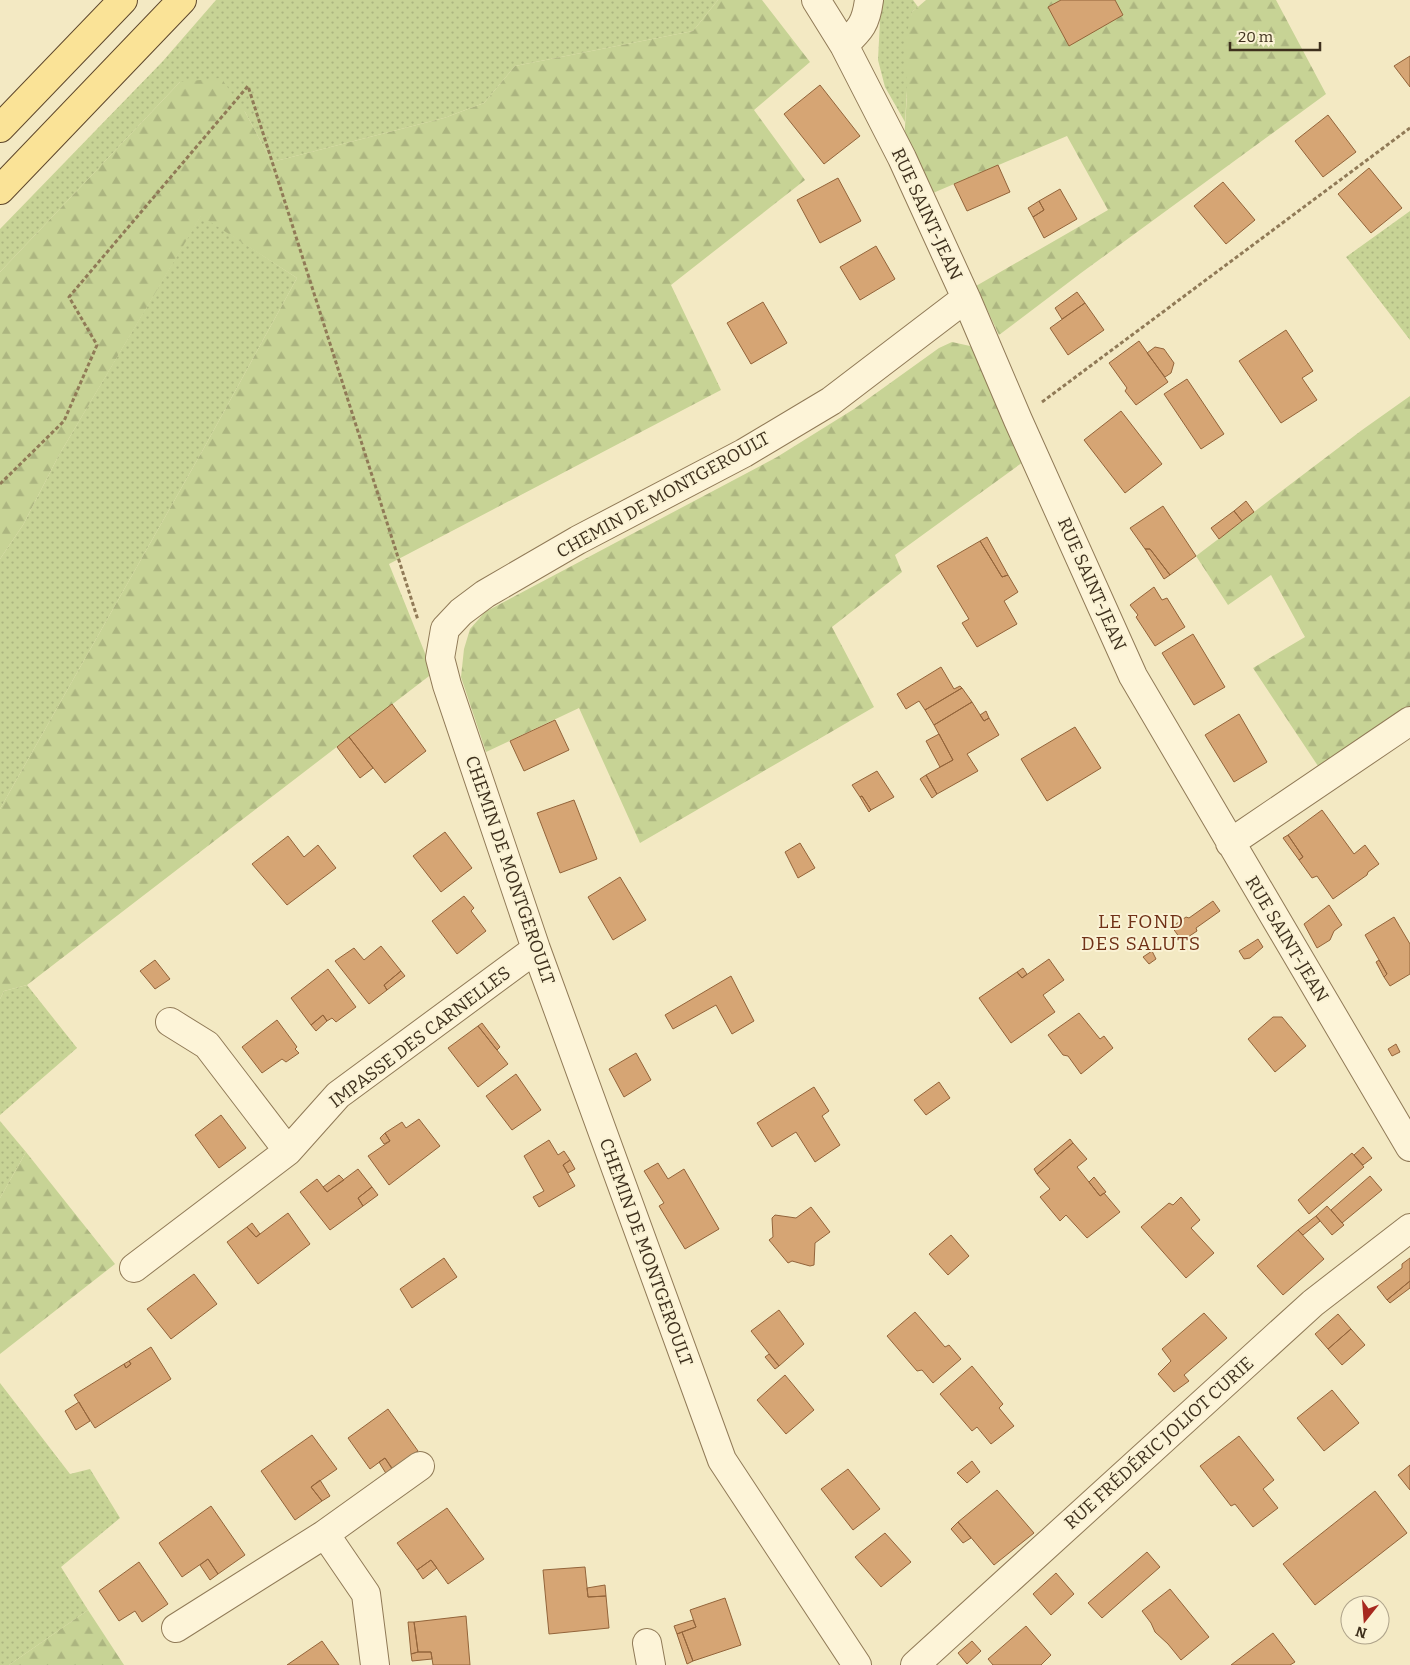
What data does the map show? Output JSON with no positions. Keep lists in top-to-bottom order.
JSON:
{
  "streets": {
    "street": [
      "RUE SAINT-JEAN",
      "CHEMIN DE MONTGEROULT",
      "IMPASSE DES CARNELLES",
      "RUE FRÉDÉRIC JOLIOT CURIE"
    ]
  },
  "crossings": [
    ["RUE SAINT-JEAN", "CHEMIN DE MONTGEROULT"],
    ["CHEMIN DE MONTGEROULT", "IMPASSE DES CARNELLES"]
  ],
  "districts": ["LE FOND DES SALUTS"],
  "scale_bar": "20 m",
  "north": "bottom"
}
